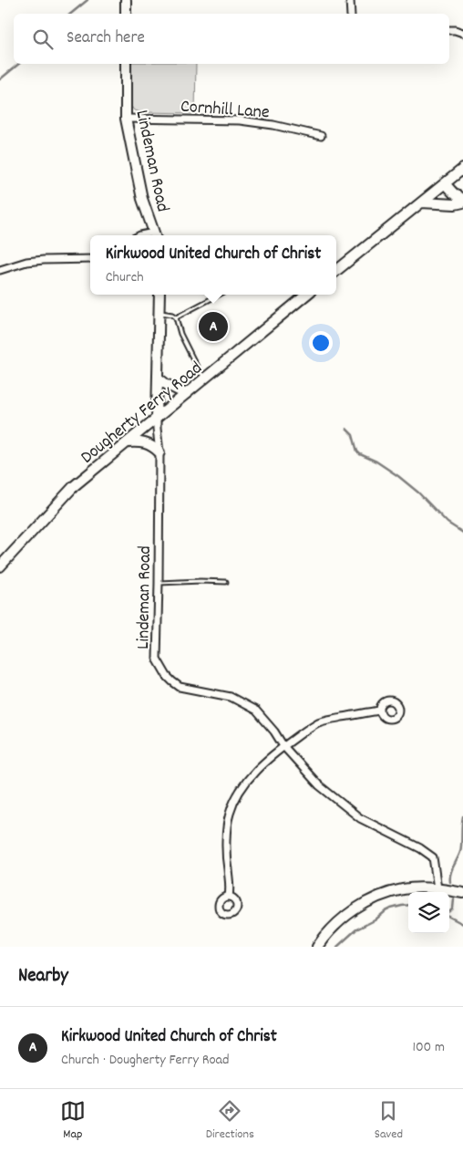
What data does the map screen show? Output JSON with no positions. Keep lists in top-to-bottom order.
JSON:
{
  "streets": {
    "main road": ["Lindeman Road", "Dougherty Ferry Road"],
    "street": ["Cornhill Lane"]
  },
  "crossings": [
    ["Cornhill Lane", "Lindeman Road"],
    ["Lindeman Road", "Dougherty Ferry Road"]
  ],
  "page": {
    "search": "Search here",
    "popup": ["Kirkwood United Church of Christ", "Church"],
    "pins": "A",
    "heading": "Nearby",
    "list": [
      {
        "mark": "A",
        "name": "Kirkwood United Church of Christ",
        "note": "Church · Dougherty Ferry Road",
        "value": "100 m"
      }
    ],
    "nav": ["Map", "Directions", "Saved"]
  }
}
